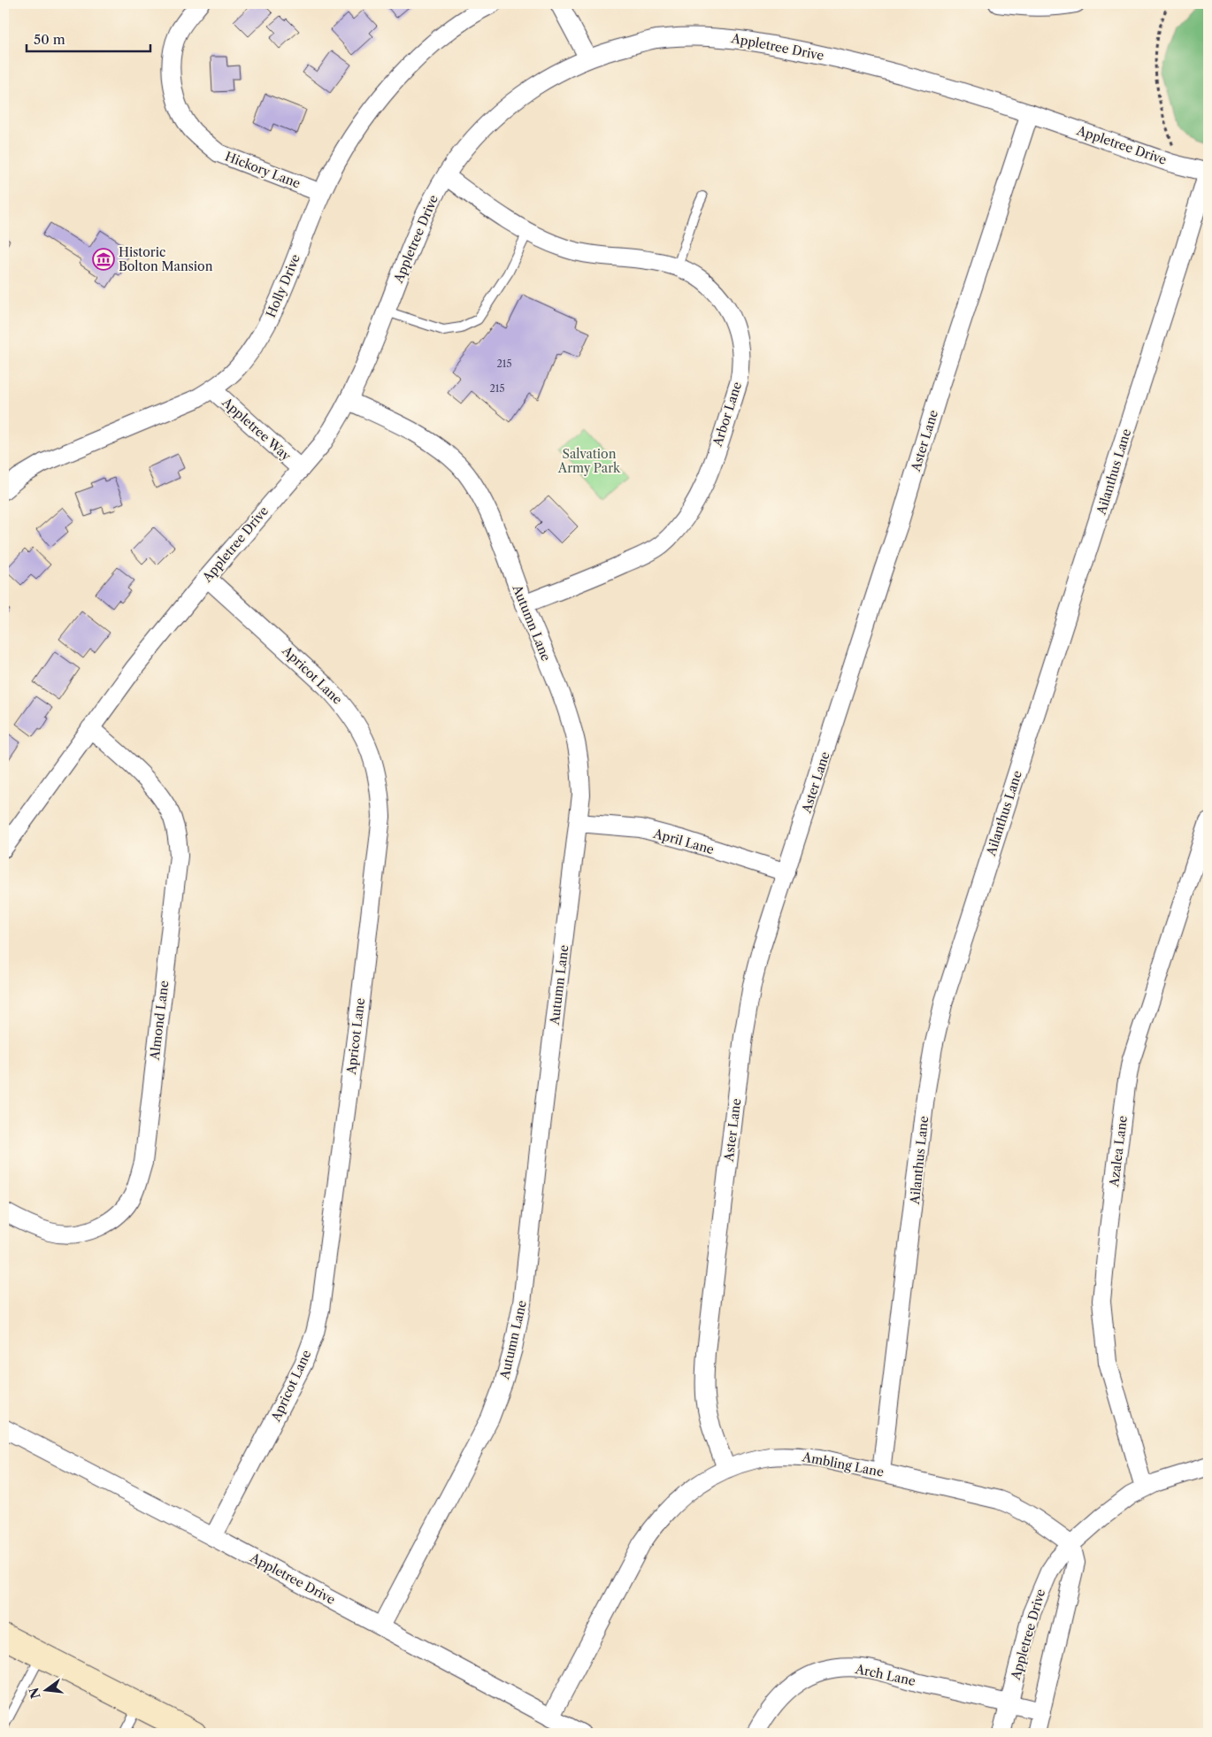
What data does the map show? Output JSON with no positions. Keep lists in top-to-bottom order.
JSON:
{
  "streets": {
    "street": [
      "Appletree Drive",
      "Hickory Lane",
      "Holly Drive",
      "Arbor Lane",
      "Appletree Way",
      "Aster Lane",
      "Ailanthus Lane",
      "Autumn Lane",
      "Apricot Lane",
      "April Lane",
      "Almond Lane",
      "Azalea Lane",
      "Ambling Lane",
      "Arch Lane"
    ]
  },
  "crossings": [
    ["Appletree Drive", "Arbor Lane"],
    ["Appletree Drive", "Appletree Way"],
    ["Appletree Drive", "Aster Lane"],
    ["Appletree Drive", "Ailanthus Lane"],
    ["Appletree Drive", "Autumn Lane"],
    ["Appletree Drive", "Apricot Lane"],
    ["Appletree Drive", "Almond Lane"],
    ["Appletree Drive", "Azalea Lane"],
    ["Appletree Drive", "Ambling Lane"],
    ["Appletree Drive", "Arch Lane"],
    ["Hickory Lane", "Holly Drive"],
    ["Holly Drive", "Appletree Way"],
    ["Arbor Lane", "Autumn Lane"],
    ["Aster Lane", "April Lane"],
    ["Aster Lane", "Ambling Lane"],
    ["Ailanthus Lane", "Ambling Lane"],
    ["Autumn Lane", "April Lane"]
  ],
  "parks": ["Salvation Army Park"],
  "places": {
    "museum": ["Historic Bolton Mansion"]
  },
  "house_numbers": ["215", "215"],
  "scale_bar": "50 m",
  "north": "left"
}
